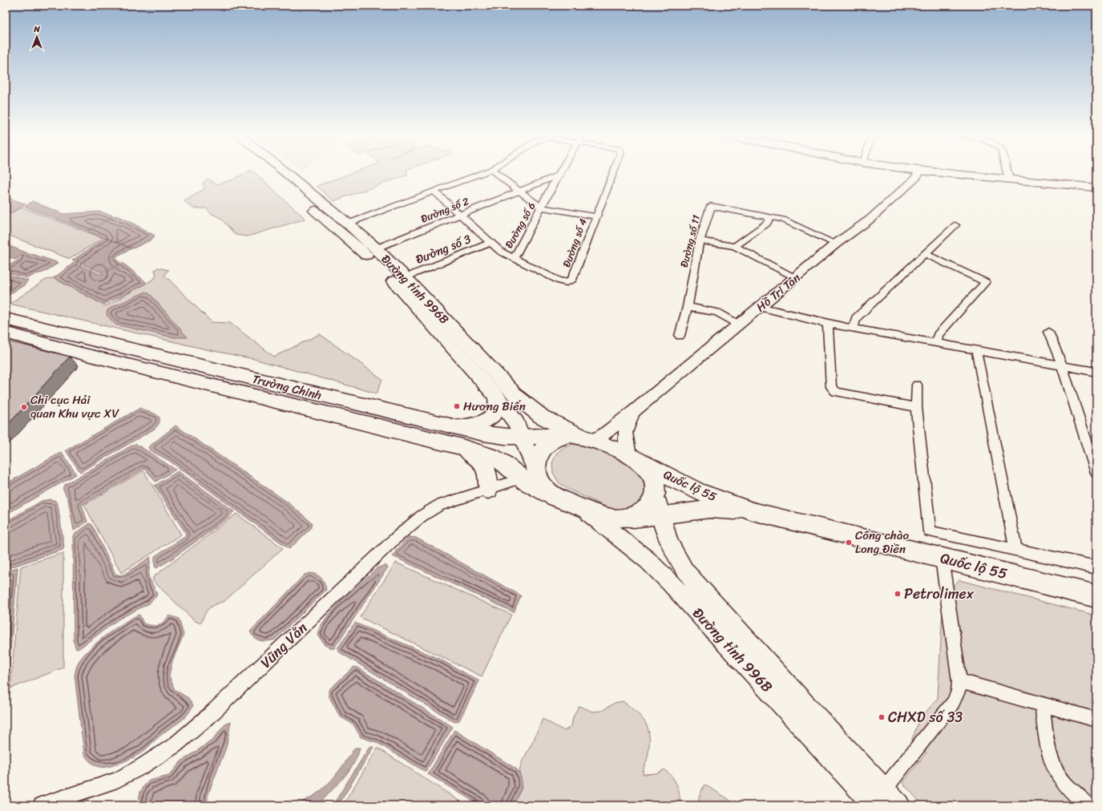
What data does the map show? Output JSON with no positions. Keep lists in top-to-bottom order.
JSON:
{
  "streets": {
    "highway": ["Trường Chinh", "Quốc lộ 55"],
    "main road": ["Đường tỉnh 996B"],
    "street": [
      "Đường số 2",
      "Đường số 6",
      "Đường số 11",
      "Đường số 4",
      "Đường số 3",
      "Hồ Tri Tân",
      "Vũng Vằn"
    ]
  },
  "crossings": [
    ["Đường số 2", "Đường số 6"],
    ["Đường số 2", "Đường số 4"],
    ["Đường số 2", "Đường tỉnh 996B"],
    ["Đường số 6", "Đường số 4"],
    ["Đường số 11", "Hồ Tri Tân"],
    ["Đường số 4", "Đường số 3"],
    ["Đường số 3", "Đường tỉnh 996B"],
    ["Đường tỉnh 996B", "Hồ Tri Tân"],
    ["Đường tỉnh 996B", "Trường Chinh"],
    ["Đường tỉnh 996B", "Quốc lộ 55"],
    ["Đường tỉnh 996B", "Vũng Vằn"],
    ["Trường Chinh", "Vũng Vằn"]
  ],
  "places": [
    "Hương Biển",
    "Chi cục Hải quan Khu vực XV",
    "Cổng chào Long Điền",
    "Petrolimex",
    "CHXD số 33"
  ],
  "north": "top"
}
